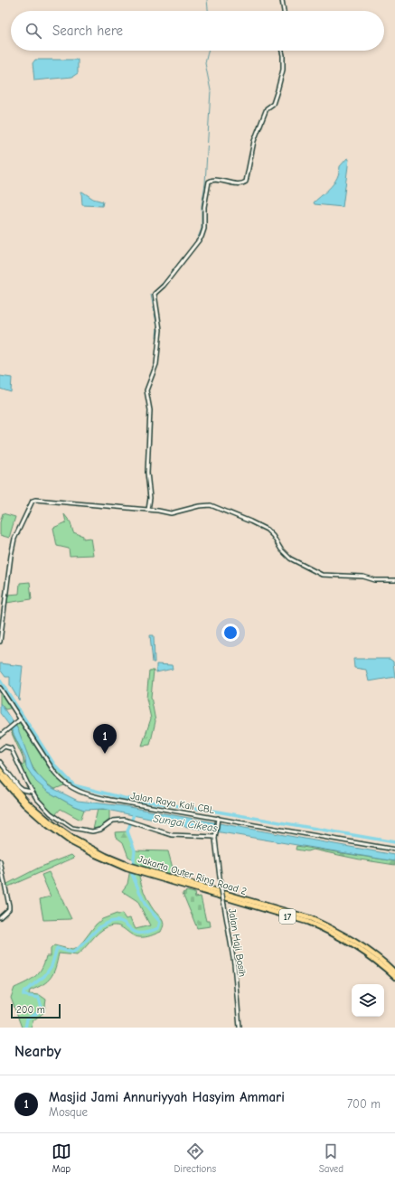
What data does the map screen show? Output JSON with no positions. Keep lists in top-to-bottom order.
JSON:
{
  "streets": {
    "highway": ["Jakarta Outer Ring Road 2", "17"],
    "street": ["Jalan Raya Kali CBL", "Jalan Haji Bosih"]
  },
  "crossings": [
    ["Jalan Raya Kali CBL", "Jalan Haji Bosih"]
  ],
  "water": ["Sungai Cikeas"],
  "scale_bar": "200 m",
  "page": {
    "search": "Search here",
    "pins": "1",
    "scale": "200 m",
    "heading": "Nearby",
    "list": [
      {
        "mark": "1",
        "name": "Masjid Jami Annuriyyah Hasyim Ammari",
        "note": "Mosque",
        "value": "700 m"
      }
    ],
    "nav": ["Map", "Directions", "Saved"]
  }
}
